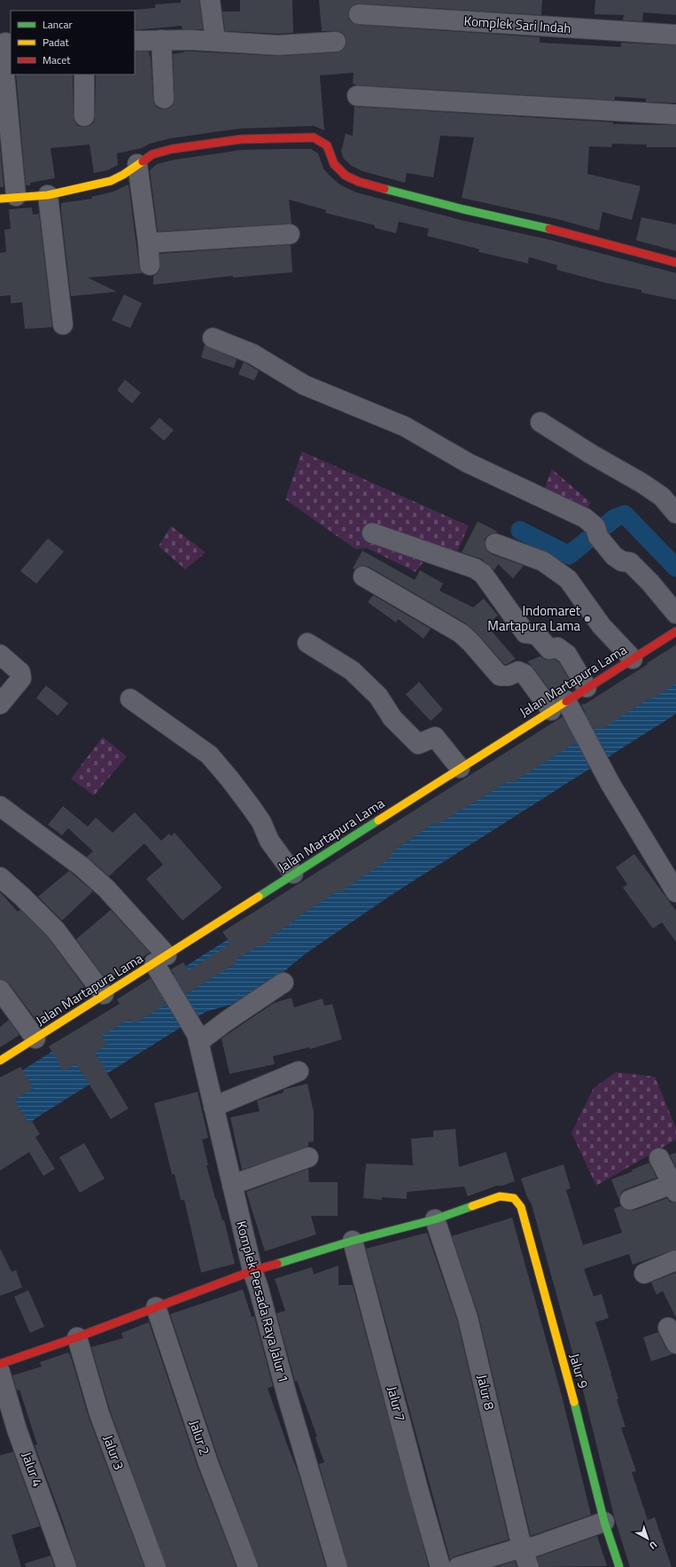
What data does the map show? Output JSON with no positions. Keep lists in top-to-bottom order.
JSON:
{
  "streets": {
    "street": [
      "Komplek Sari Indah",
      "Jalan Martapura Lama",
      "Komplek Persada Raya Jalur 1",
      "Jalur 9",
      "Jalur 8",
      "Jalur 7",
      "Jalur 2",
      "Jalur 3",
      "Jalur 4"
    ]
  },
  "crossings": [
    ["Jalan Martapura Lama", "Komplek Persada Raya Jalur 1"],
    ["Jalur 9", "Jalur 8"]
  ],
  "places": ["Indomaret Martapura Lama"],
  "legend": ["Lancar", "Padat", "Macet"],
  "north": "bottom right"
}
